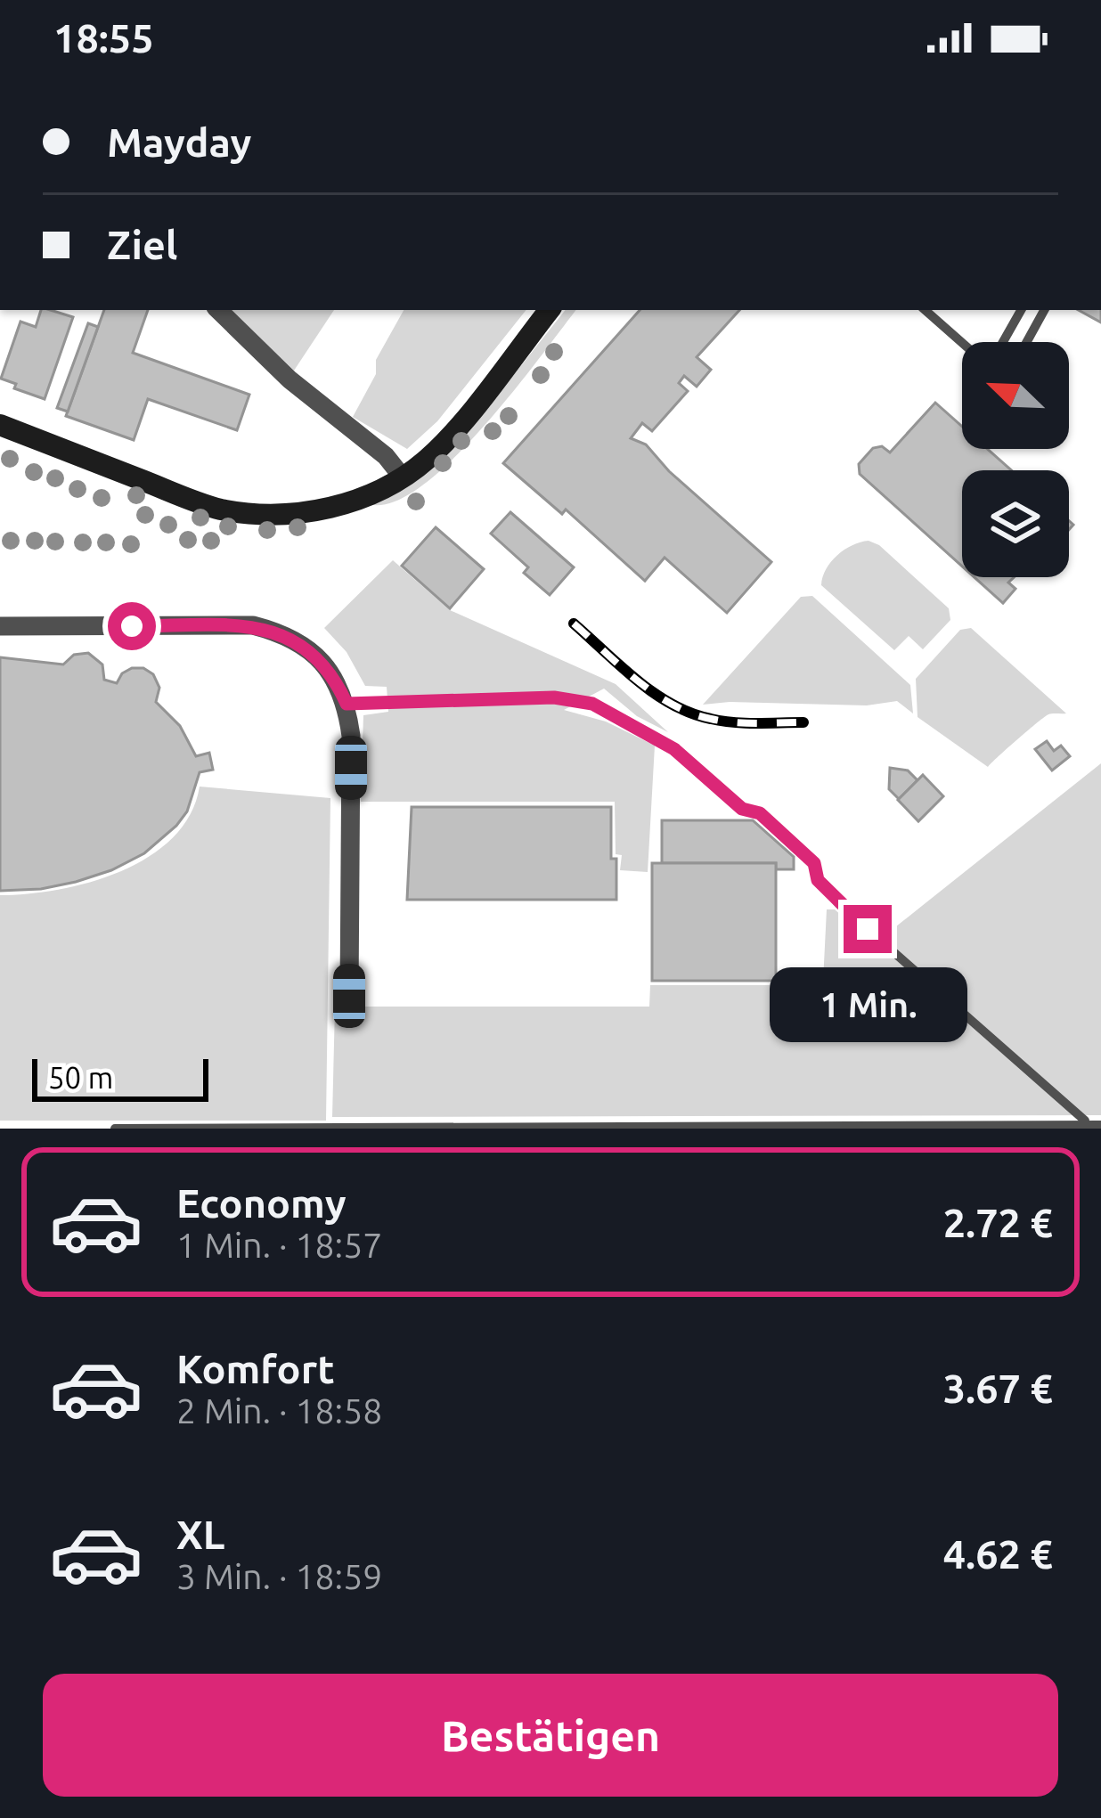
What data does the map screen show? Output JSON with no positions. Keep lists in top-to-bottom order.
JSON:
{
  "scale_bar": "50 m",
  "north": "top left",
  "page": {
    "status": "18:55",
    "banner": ["Mayday", "Ziel"],
    "bubble": "1 Min.",
    "scale": "50 m",
    "list": [
      {
        "name": "Economy",
        "note": "1 Min. · 18:57",
        "value": "2.72 €"
      },
      {
        "name": "Komfort",
        "note": "2 Min. · 18:58",
        "value": "3.67 €"
      },
      {
        "name": "XL",
        "note": "3 Min. · 18:59",
        "value": "4.62 €"
      }
    ],
    "buttons": "Bestätigen"
  }
}
